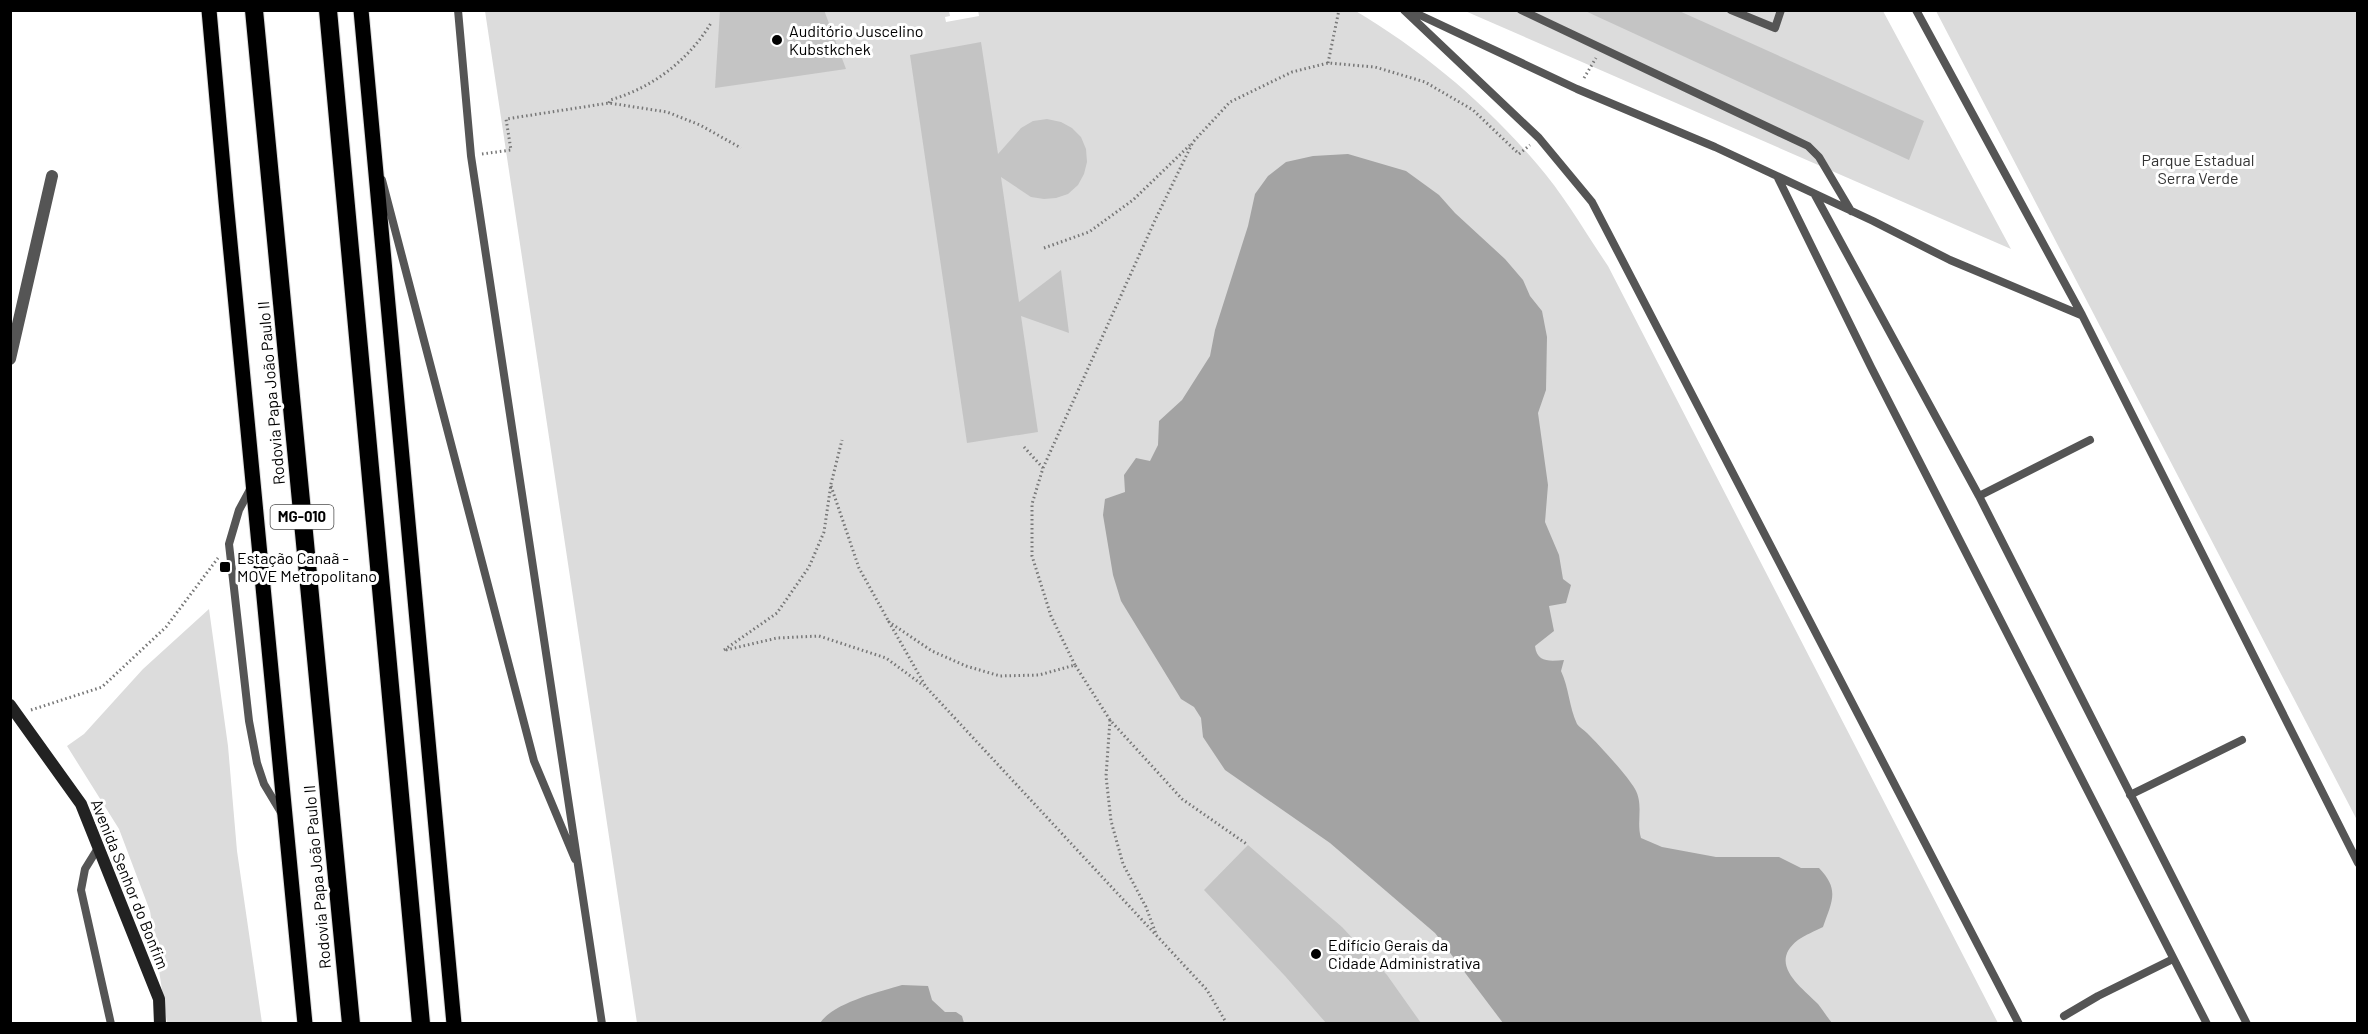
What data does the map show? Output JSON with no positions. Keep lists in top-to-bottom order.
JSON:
{
  "streets": {
    "highway": ["Rodovia Papa João Paulo II", "MG-010"],
    "street": ["Avenida Senhor do Bonfim"]
  },
  "parks": ["Parque Estadual Serra Verde"],
  "places": {
    "other": ["Auditório Juscelino Kubstkchek", "Edifício Gerais da Cidade Administrativa"],
    "transit": ["Estação Canaã - MOVE Metropolitano"]
  }
}
